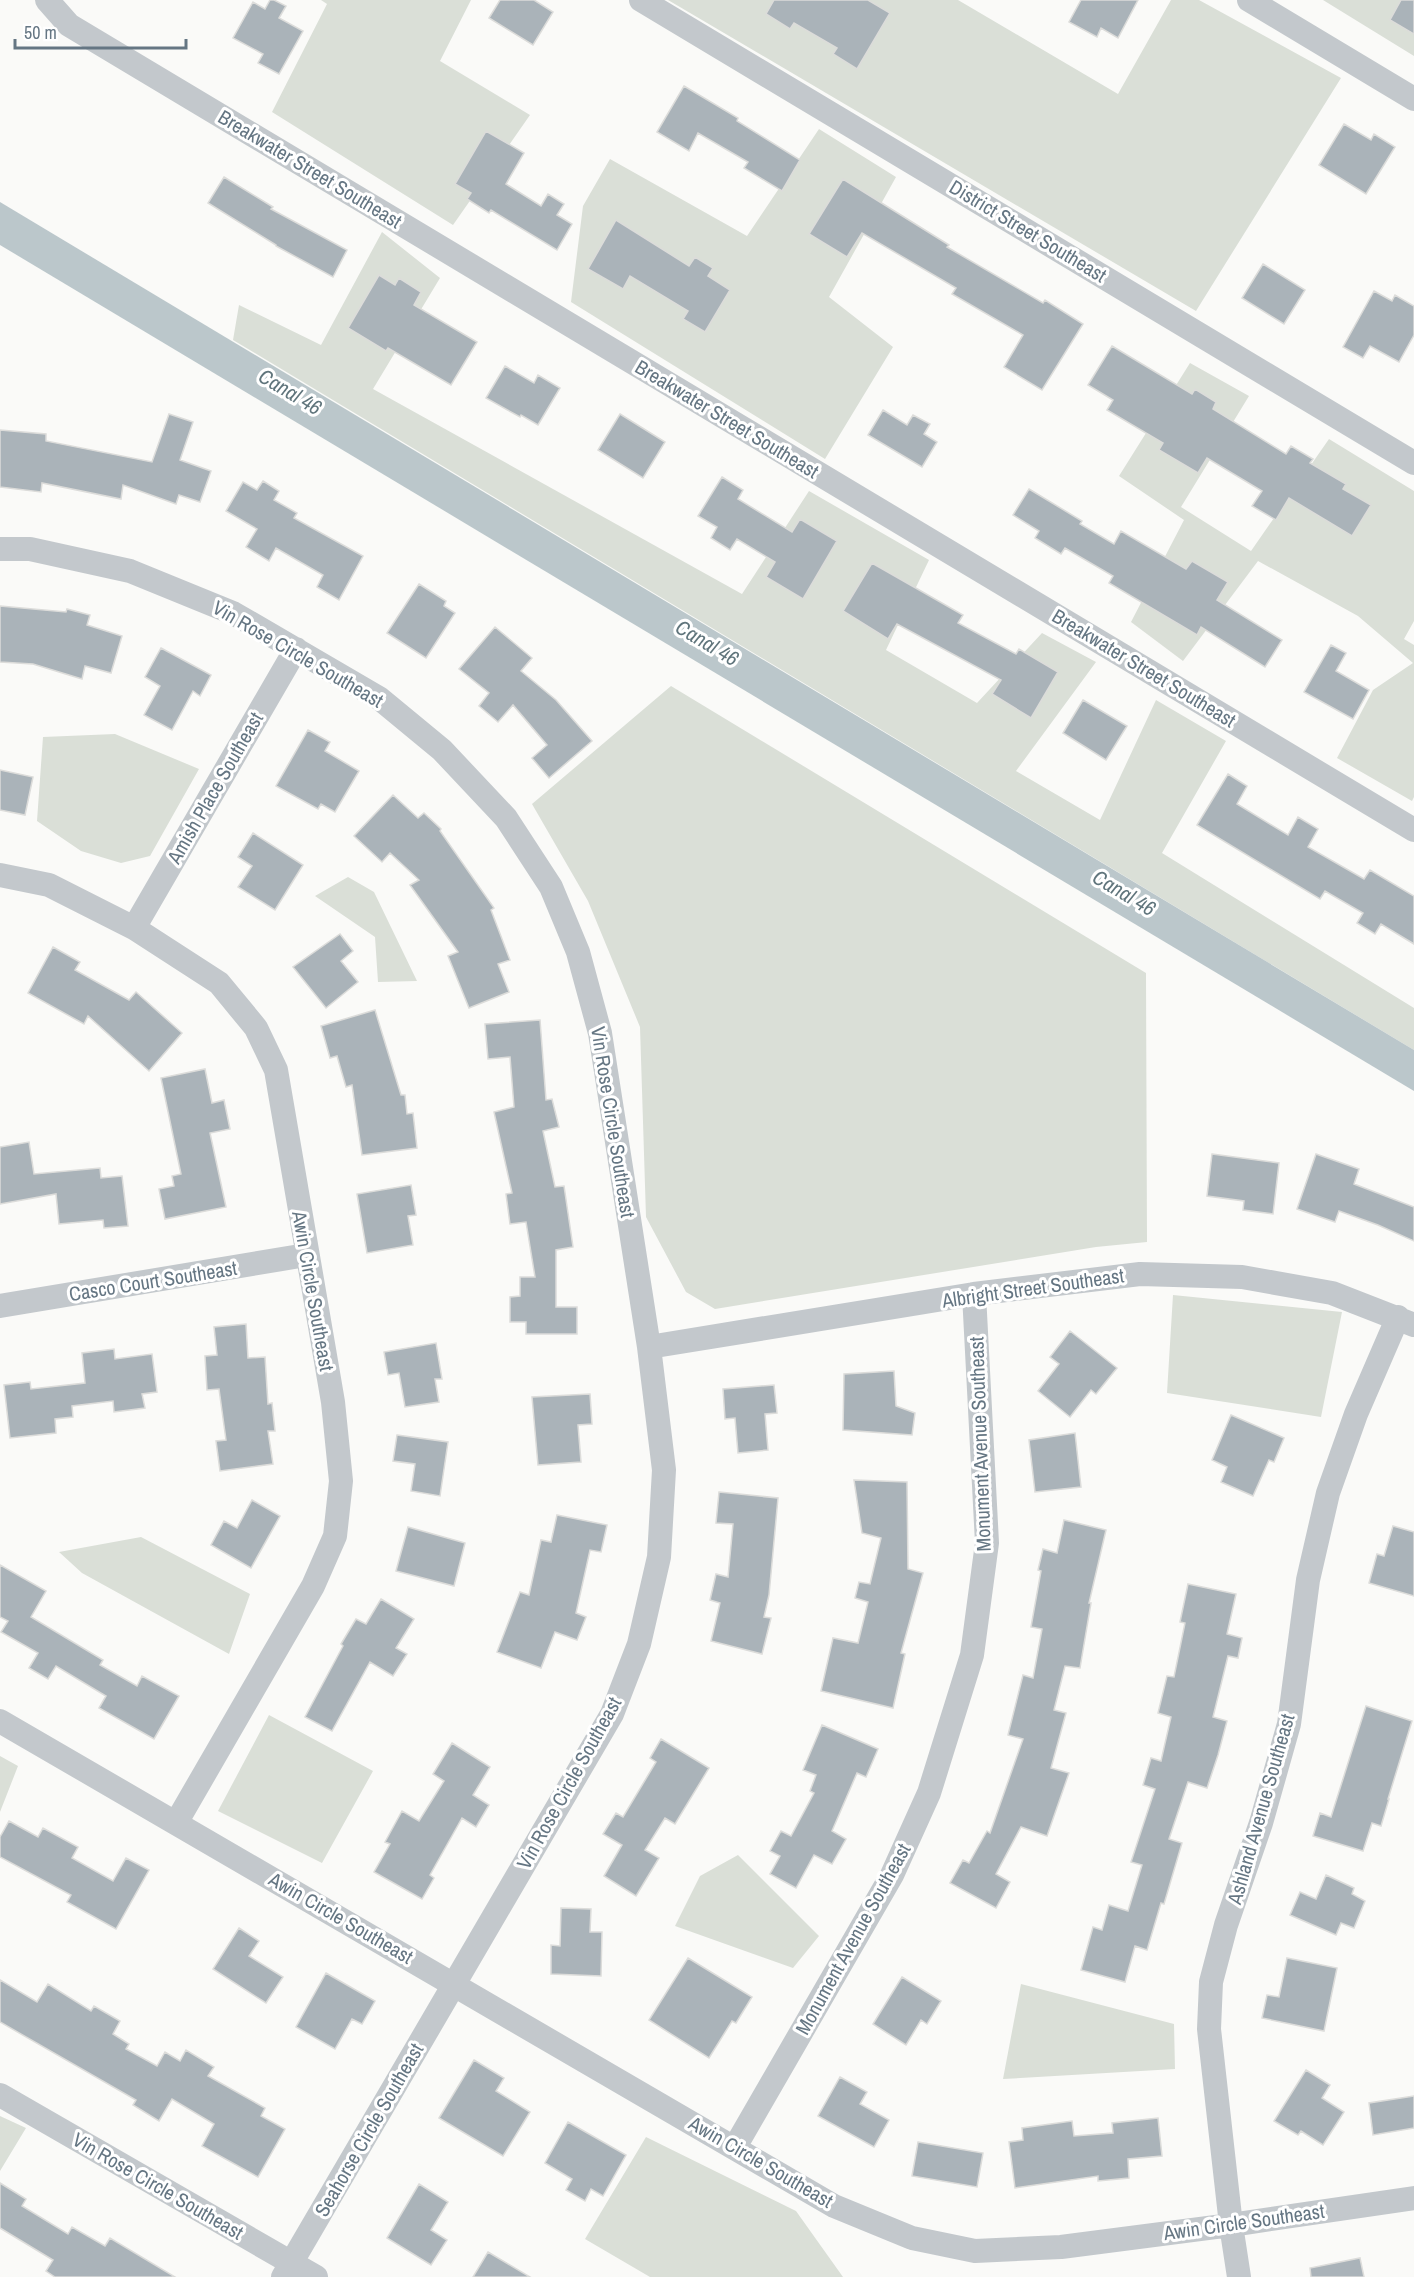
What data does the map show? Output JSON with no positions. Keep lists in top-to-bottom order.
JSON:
{
  "streets": {
    "street": [
      "Breakwater Street Southeast",
      "District Street Southeast",
      "Vin Rose Circle Southeast",
      "Amish Place Southeast",
      "Casco Court Southeast",
      "Albright Street Southeast",
      "Awin Circle Southeast",
      "Monument Avenue Southeast",
      "Ashland Avenue Southeast",
      "Seahorse Circle Southeast"
    ]
  },
  "crossings": [
    ["Vin Rose Circle Southeast", "Amish Place Southeast"],
    ["Vin Rose Circle Southeast", "Albright Street Southeast"],
    ["Vin Rose Circle Southeast", "Awin Circle Southeast"],
    ["Vin Rose Circle Southeast", "Seahorse Circle Southeast"],
    ["Amish Place Southeast", "Awin Circle Southeast"],
    ["Casco Court Southeast", "Awin Circle Southeast"],
    ["Albright Street Southeast", "Monument Avenue Southeast"],
    ["Albright Street Southeast", "Ashland Avenue Southeast"],
    ["Awin Circle Southeast", "Monument Avenue Southeast"],
    ["Awin Circle Southeast", "Ashland Avenue Southeast"],
    ["Awin Circle Southeast", "Seahorse Circle Southeast"]
  ],
  "water": ["Canal 46"],
  "scale_bar": "50 m"
}
